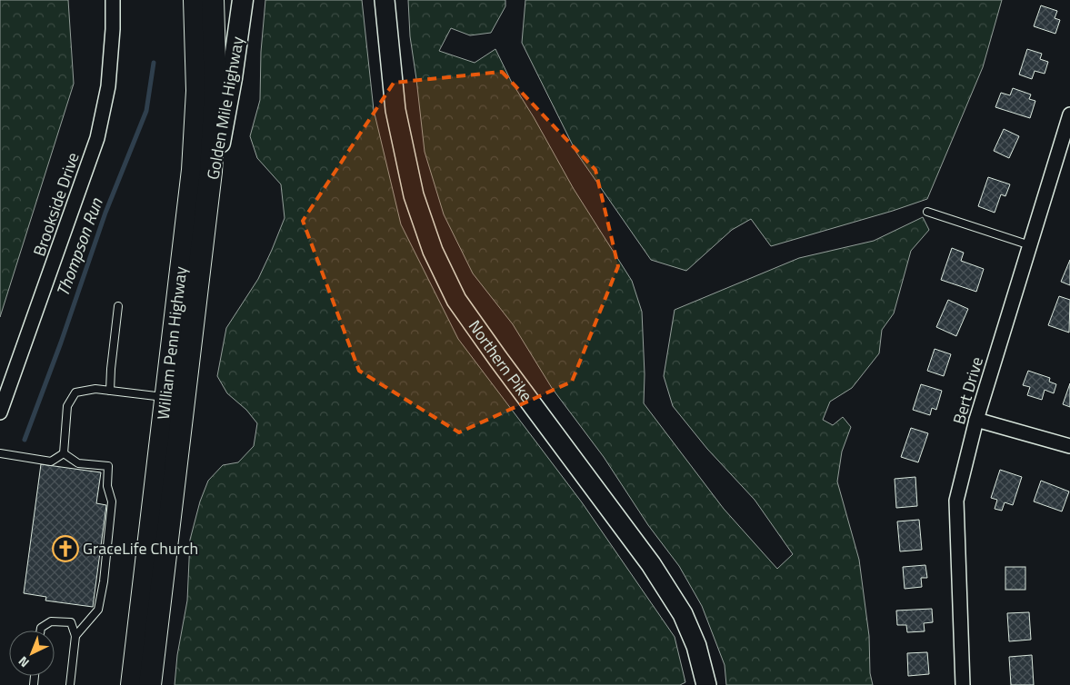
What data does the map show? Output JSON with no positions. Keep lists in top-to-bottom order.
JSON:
{
  "streets": {
    "highway": ["William Penn Highway"],
    "main road": ["Golden Mile Highway", "Northern Pike"],
    "street": ["Brookside Drive", "Bert Drive"]
  },
  "crossings": [
    ["Golden Mile Highway", "William Penn Highway"]
  ],
  "water": ["Thompson Run"],
  "places": {
    "church": ["GraceLife Church"]
  },
  "north": "bottom left"
}
